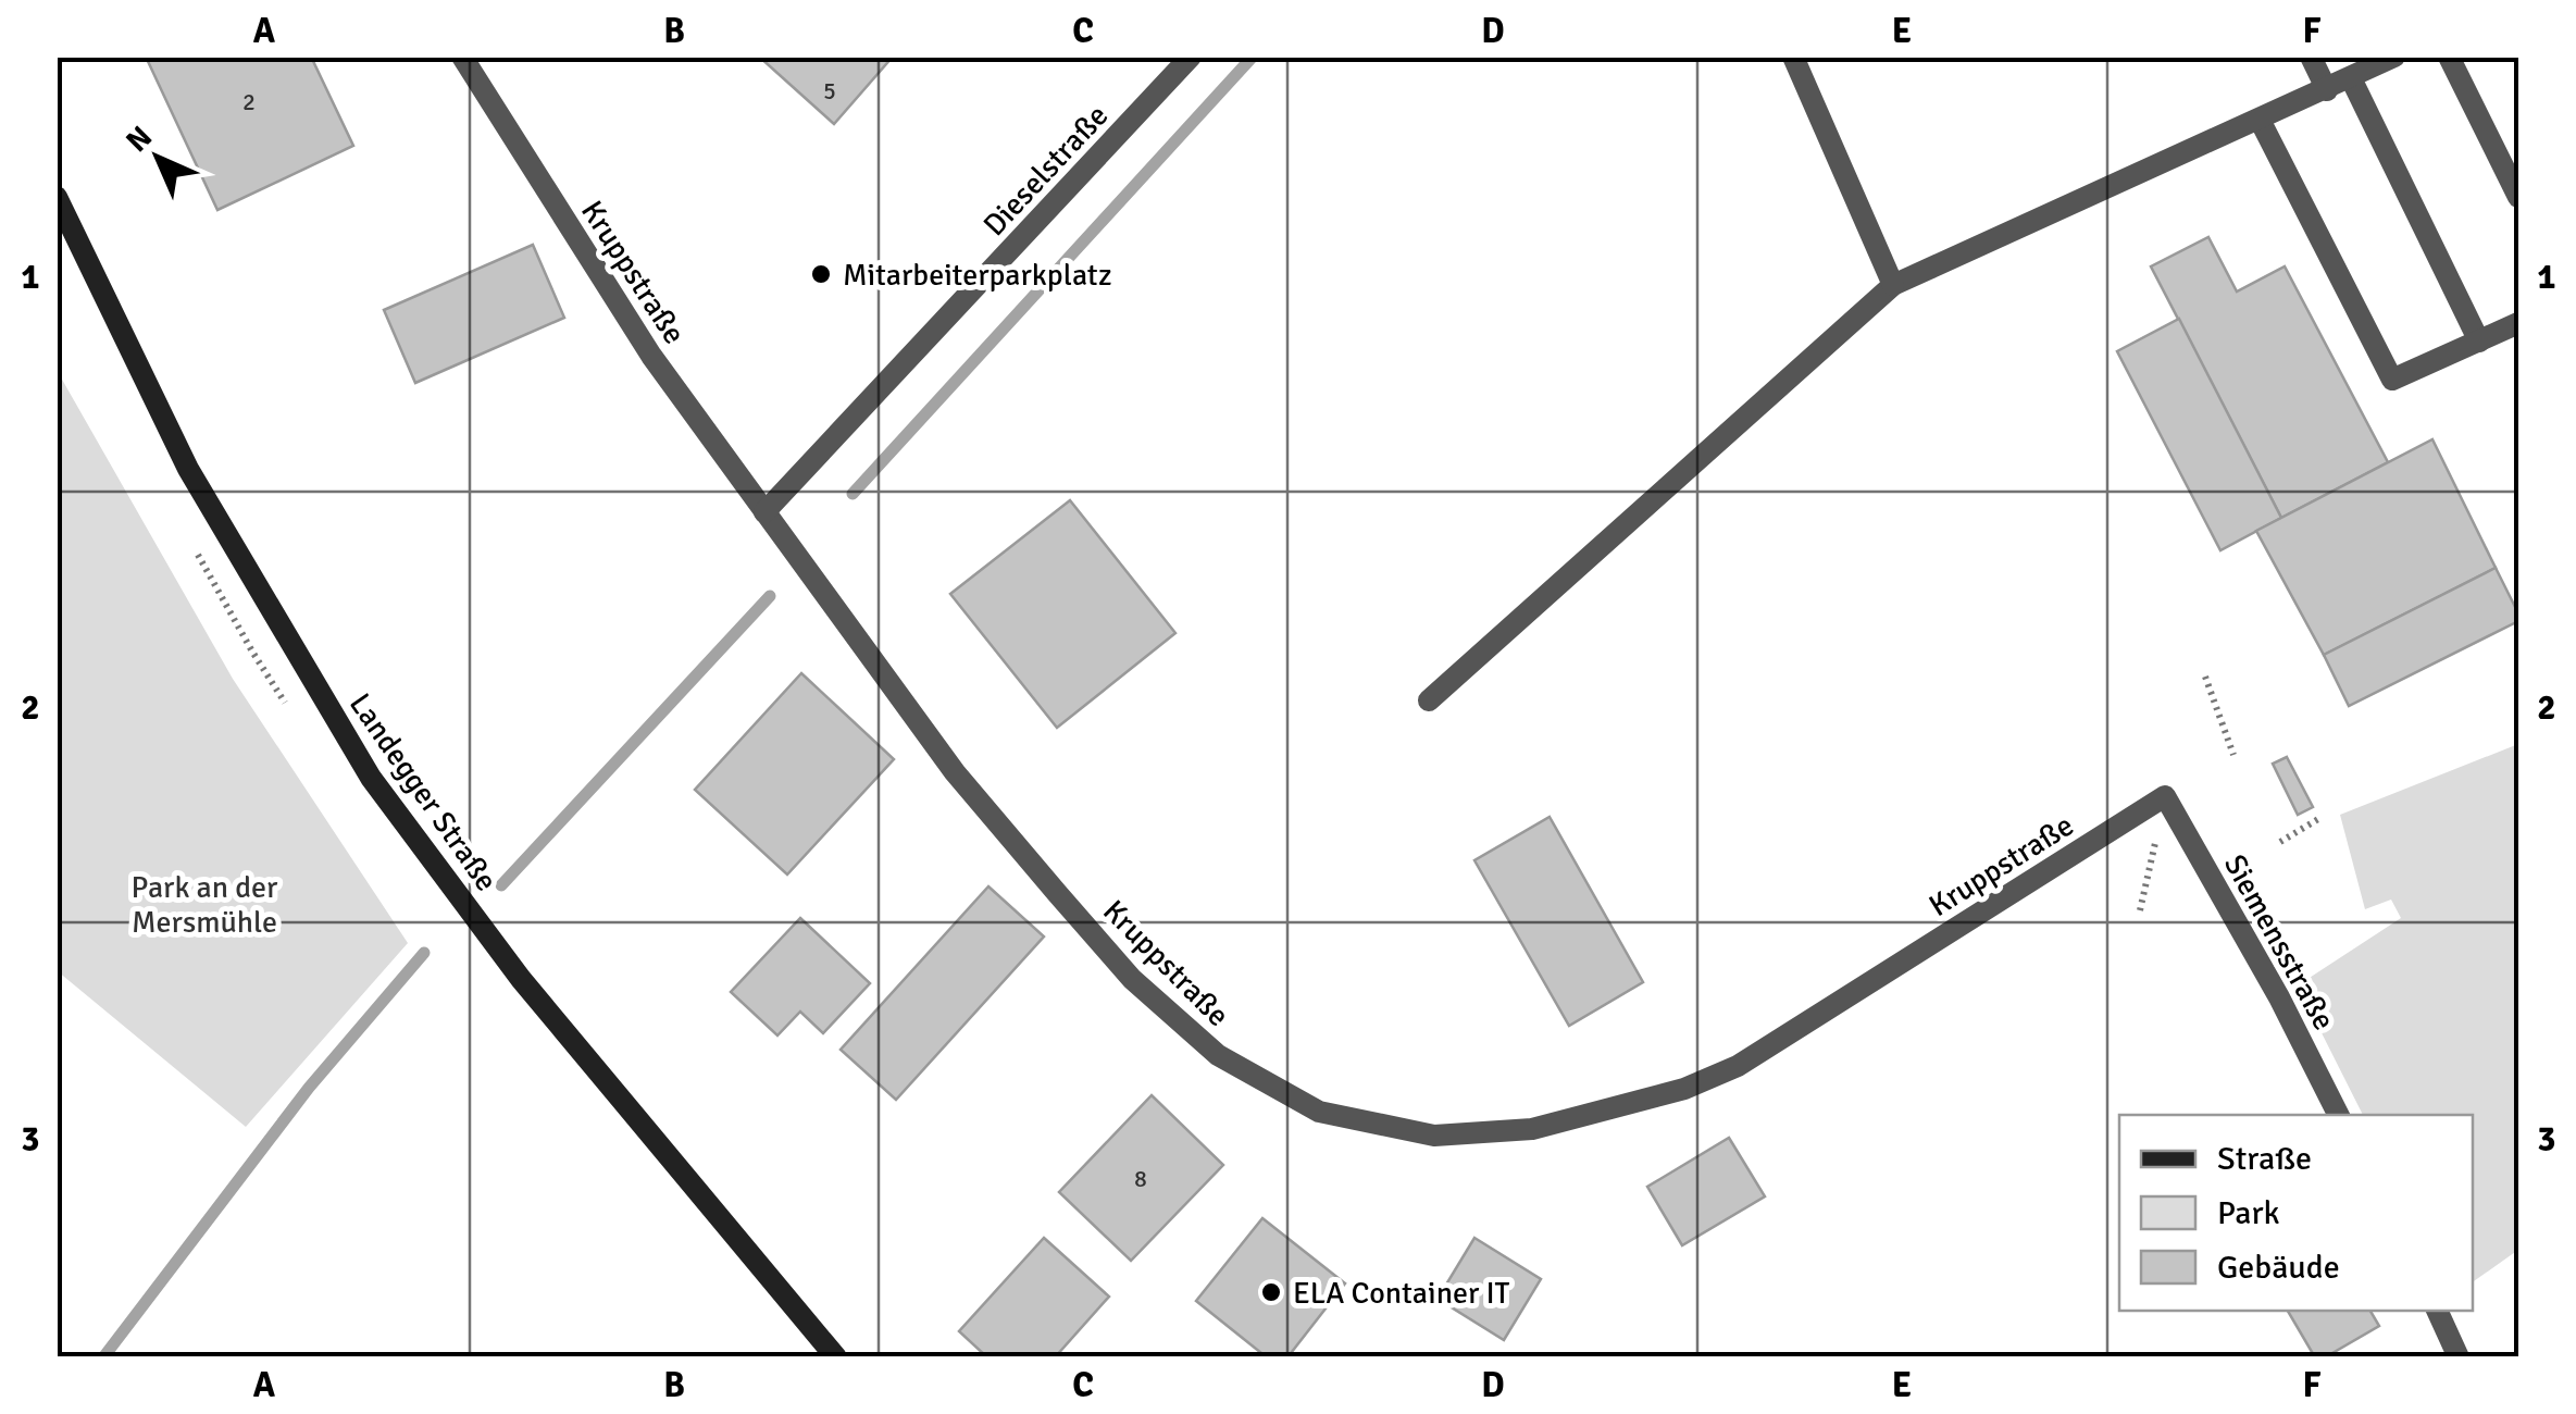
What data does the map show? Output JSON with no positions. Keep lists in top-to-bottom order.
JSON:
{
  "streets": {
    "main road": ["Landegger Straße"],
    "street": ["Dieselstraße", "Kruppstraße", "Siemensstraße"]
  },
  "crossings": [
    ["Dieselstraße", "Kruppstraße"],
    ["Kruppstraße", "Siemensstraße"]
  ],
  "parks": ["Park an der Mersmühle"],
  "places": ["Mitarbeiterparkplatz", "ELA Container IT"],
  "house_numbers": ["5", "2", "8"],
  "legend": ["Straße", "Park", "Gebäude"],
  "north": "top left",
  "grid": {
    "columns": [
      "A",
      "B",
      "C",
      "D",
      "E",
      "F"
    ],
    "rows": ["1", "2", "3"]
  }
}
